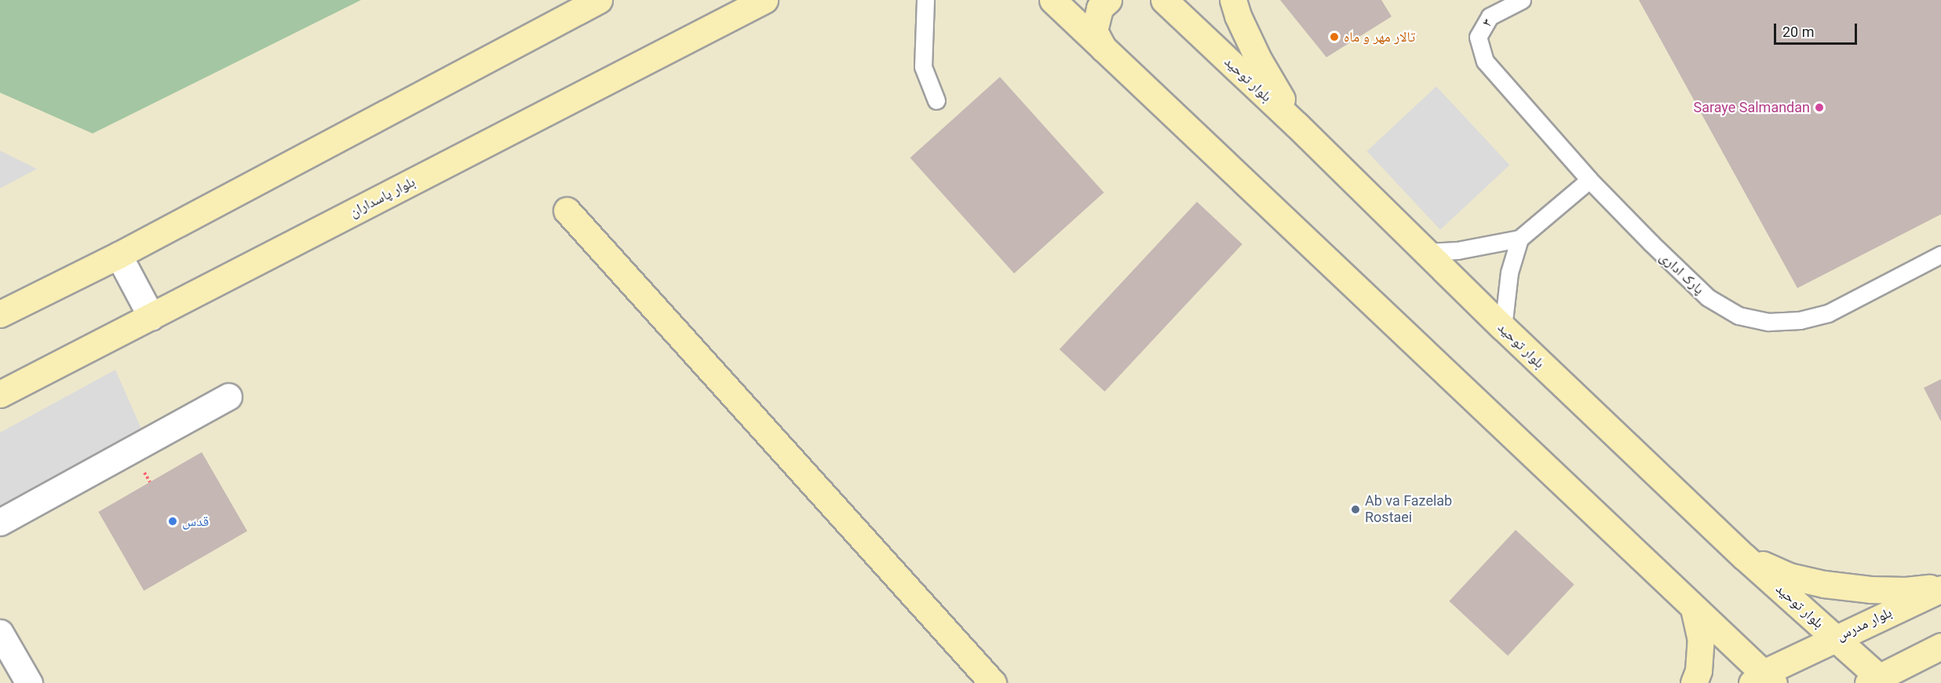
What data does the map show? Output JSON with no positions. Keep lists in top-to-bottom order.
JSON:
{
  "streets": {
    "main road": ["بلوار توحید", "بلوار پاسداران", "بلوار مدرس"],
    "lane": ["۳", "پارک اداری"]
  },
  "crossings": [
    ["۳", "پارک اداری"],
    ["بلوار توحید", "بلوار مدرس"]
  ],
  "places": [
    "تالار مهر و ماه",
    "Saraye Salmandan",
    "Ab va Fazelab Rostaei",
    "قدس"
  ],
  "scale_bar": "20 m"
}
